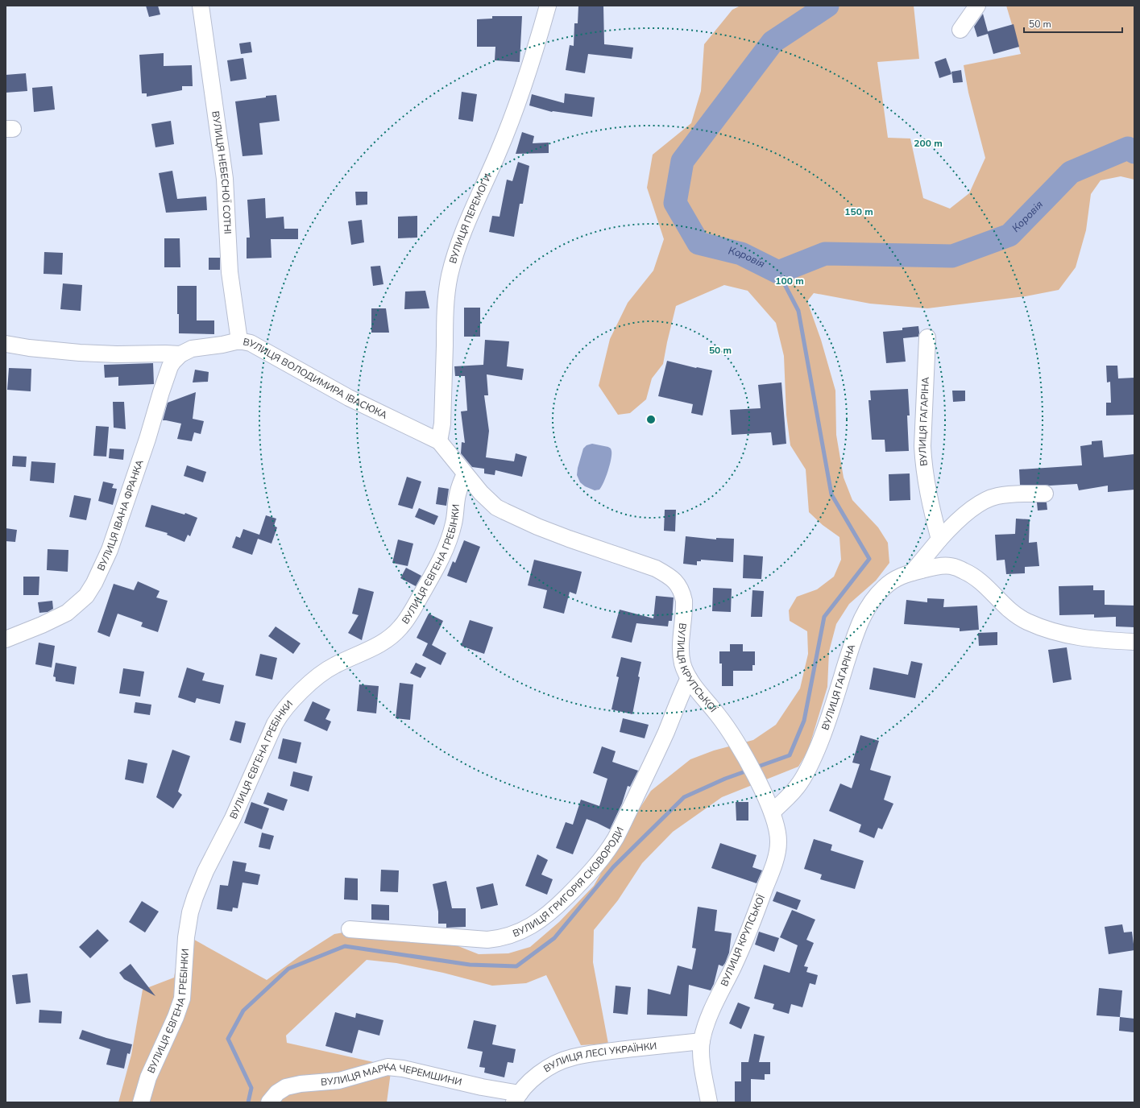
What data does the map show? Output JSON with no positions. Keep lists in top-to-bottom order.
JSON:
{
  "streets": {
    "street": [
      "ВУЛИЦЯ НЕБЕСНОЇ СОТНІ",
      "ВУЛИЦЯ ПЕРЕМОГИ",
      "ВУЛИЦЯ ВОЛОДИМИРА ІВАСЮКА",
      "ВУЛИЦЯ ГАГАРІНА",
      "ВУЛИЦЯ ІВАНА ФРАНКА",
      "ВУЛИЦЯ ЄВГЕНА ГРЕБІНКИ",
      "ВУЛИЦЯ КРУПСЬКОЇ",
      "ВУЛИЦЯ ГРИГОРІЯ СКОВОРОДИ",
      "ВУЛИЦЯ ЛЕСІ УКРАЇНКИ",
      "ВУЛИЦЯ МАРКА ЧЕРЕМШИНИ"
    ]
  },
  "crossings": [
    ["ВУЛИЦЯ НЕБЕСНОЇ СОТНІ", "ВУЛИЦЯ ВОЛОДИМИРА ІВАСЮКА"],
    ["ВУЛИЦЯ ПЕРЕМОГИ", "ВУЛИЦЯ ВОЛОДИМИРА ІВАСЮКА"],
    ["ВУЛИЦЯ ВОЛОДИМИРА ІВАСЮКА", "ВУЛИЦЯ ІВАНА ФРАНКА"],
    ["ВУЛИЦЯ ГАГАРІНА", "ВУЛИЦЯ КРУПСЬКОЇ"],
    ["ВУЛИЦЯ ЄВГЕНА ГРЕБІНКИ", "ВУЛИЦЯ КРУПСЬКОЇ"],
    ["ВУЛИЦЯ КРУПСЬКОЇ", "ВУЛИЦЯ ГРИГОРІЯ СКОВОРОДИ"],
    ["ВУЛИЦЯ КРУПСЬКОЇ", "ВУЛИЦЯ ЛЕСІ УКРАЇНКИ"],
    ["ВУЛИЦЯ ЛЕСІ УКРАЇНКИ", "ВУЛИЦЯ МАРКА ЧЕРЕМШИНИ"]
  ],
  "water": ["Коровія"],
  "scale_bar": "50 m",
  "rings": [
    "200 m",
    "150 m",
    "100 m",
    "50 m"
  ]
}
